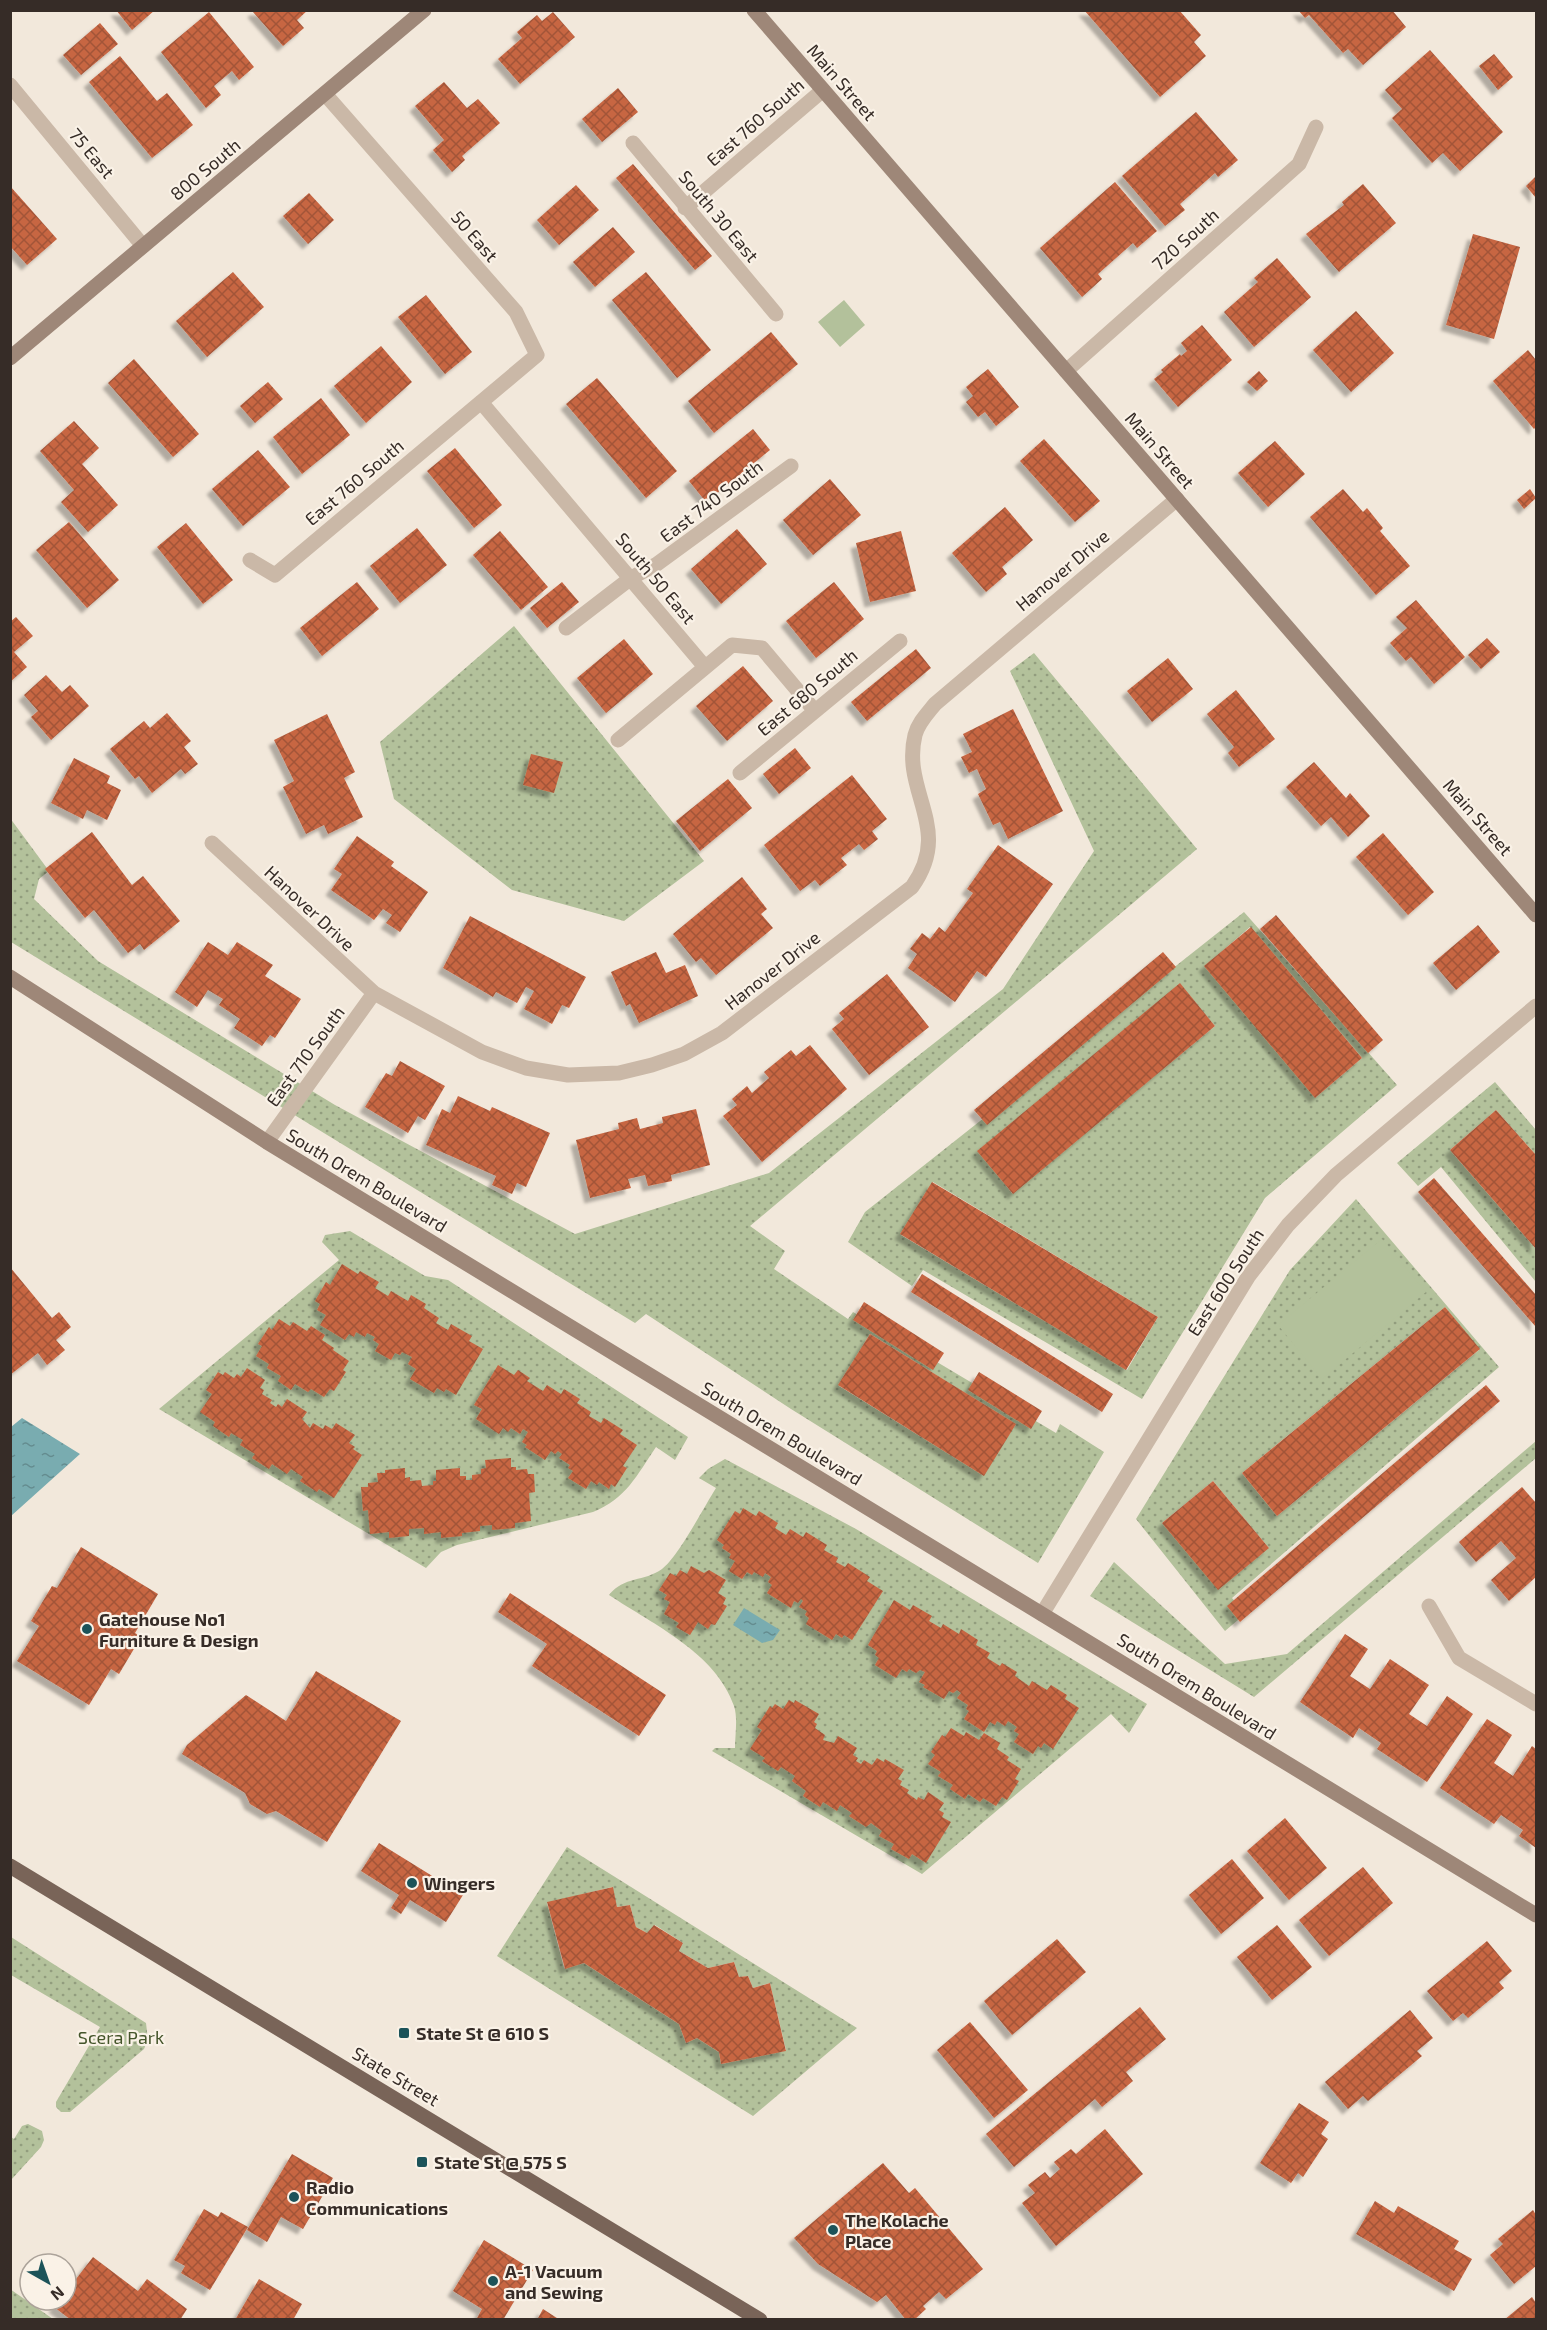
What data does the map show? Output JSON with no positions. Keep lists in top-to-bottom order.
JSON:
{
  "streets": {
    "main road": ["State Street"],
    "street": [
      "Main Street",
      "East 760 South",
      "75 East",
      "800 South",
      "South 30 East",
      "50 East",
      "720 South",
      "East 740 South",
      "Hanover Drive",
      "South 50 East",
      "East 680 South",
      "East 710 South",
      "South Orem Boulevard",
      "East 600 South"
    ]
  },
  "crossings": [
    ["Main Street", "East 760 South"],
    ["Main Street", "720 South"],
    ["Main Street", "Hanover Drive"],
    ["East 760 South", "South 30 East"],
    ["East 760 South", "50 East"],
    ["East 760 South", "South 50 East"],
    ["75 East", "800 South"],
    ["800 South", "50 East"],
    ["50 East", "South 50 East"],
    ["East 740 South", "South 50 East"],
    ["Hanover Drive", "East 710 South"],
    ["East 710 South", "South Orem Boulevard"],
    ["South Orem Boulevard", "East 600 South"]
  ],
  "parks": ["Scera Park"],
  "places": {
    "other": [
      "Gatehouse No1 Furniture & Design",
      "Wingers",
      "Radio Communications",
      "The Kolache Place",
      "A-1 Vacuum and Sewing"
    ],
    "transit": ["State St @ 610 S", "State St @ 575 S"]
  },
  "north": "bottom right"
}
